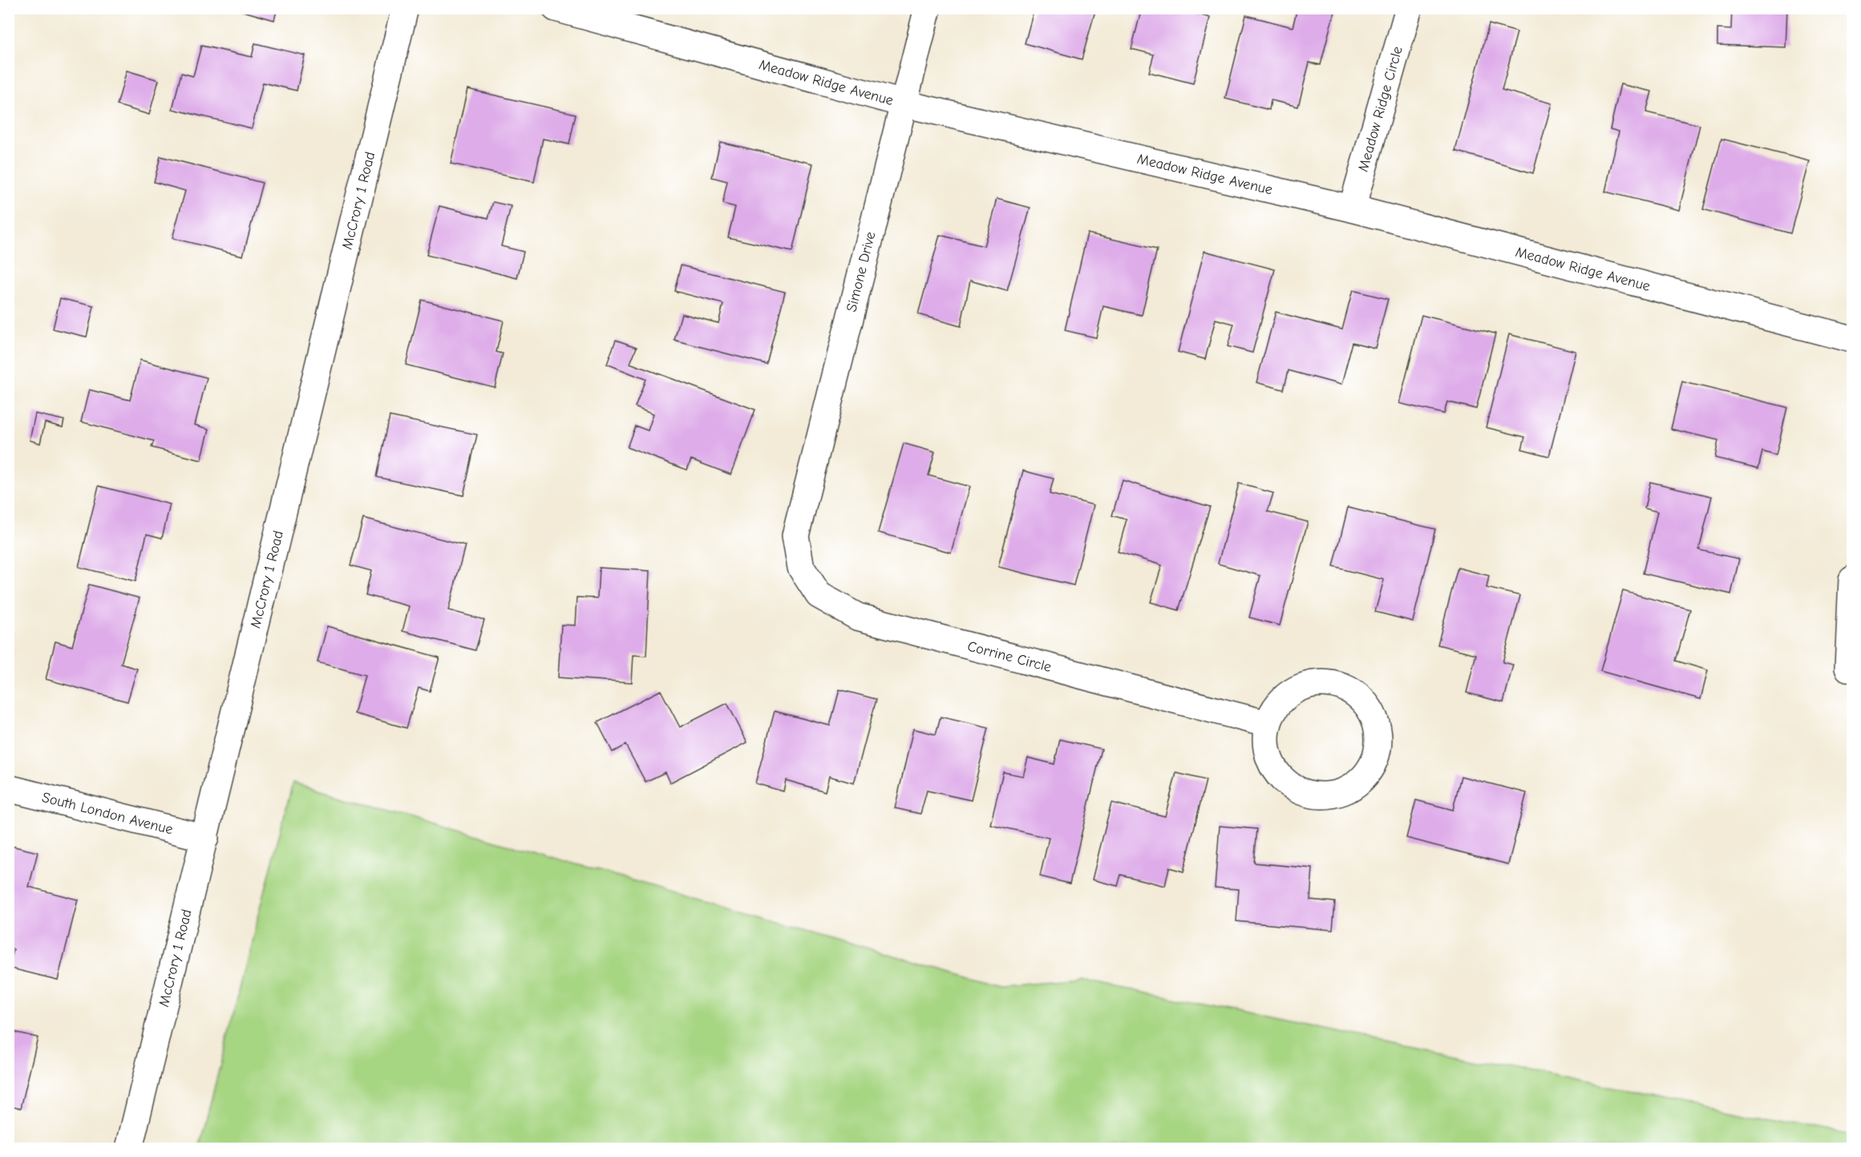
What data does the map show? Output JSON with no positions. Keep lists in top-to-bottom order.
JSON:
{
  "streets": {
    "street": [
      "Meadow Ridge Avenue",
      "Meadow Ridge Circle",
      "McCrory 1 Road",
      "Simone Drive",
      "Corrine Circle",
      "South London Avenue"
    ]
  },
  "crossings": [
    ["Meadow Ridge Avenue", "Meadow Ridge Circle"],
    ["Meadow Ridge Avenue", "Simone Drive"],
    ["McCrory 1 Road", "South London Avenue"],
    ["Simone Drive", "Corrine Circle"]
  ]
}
